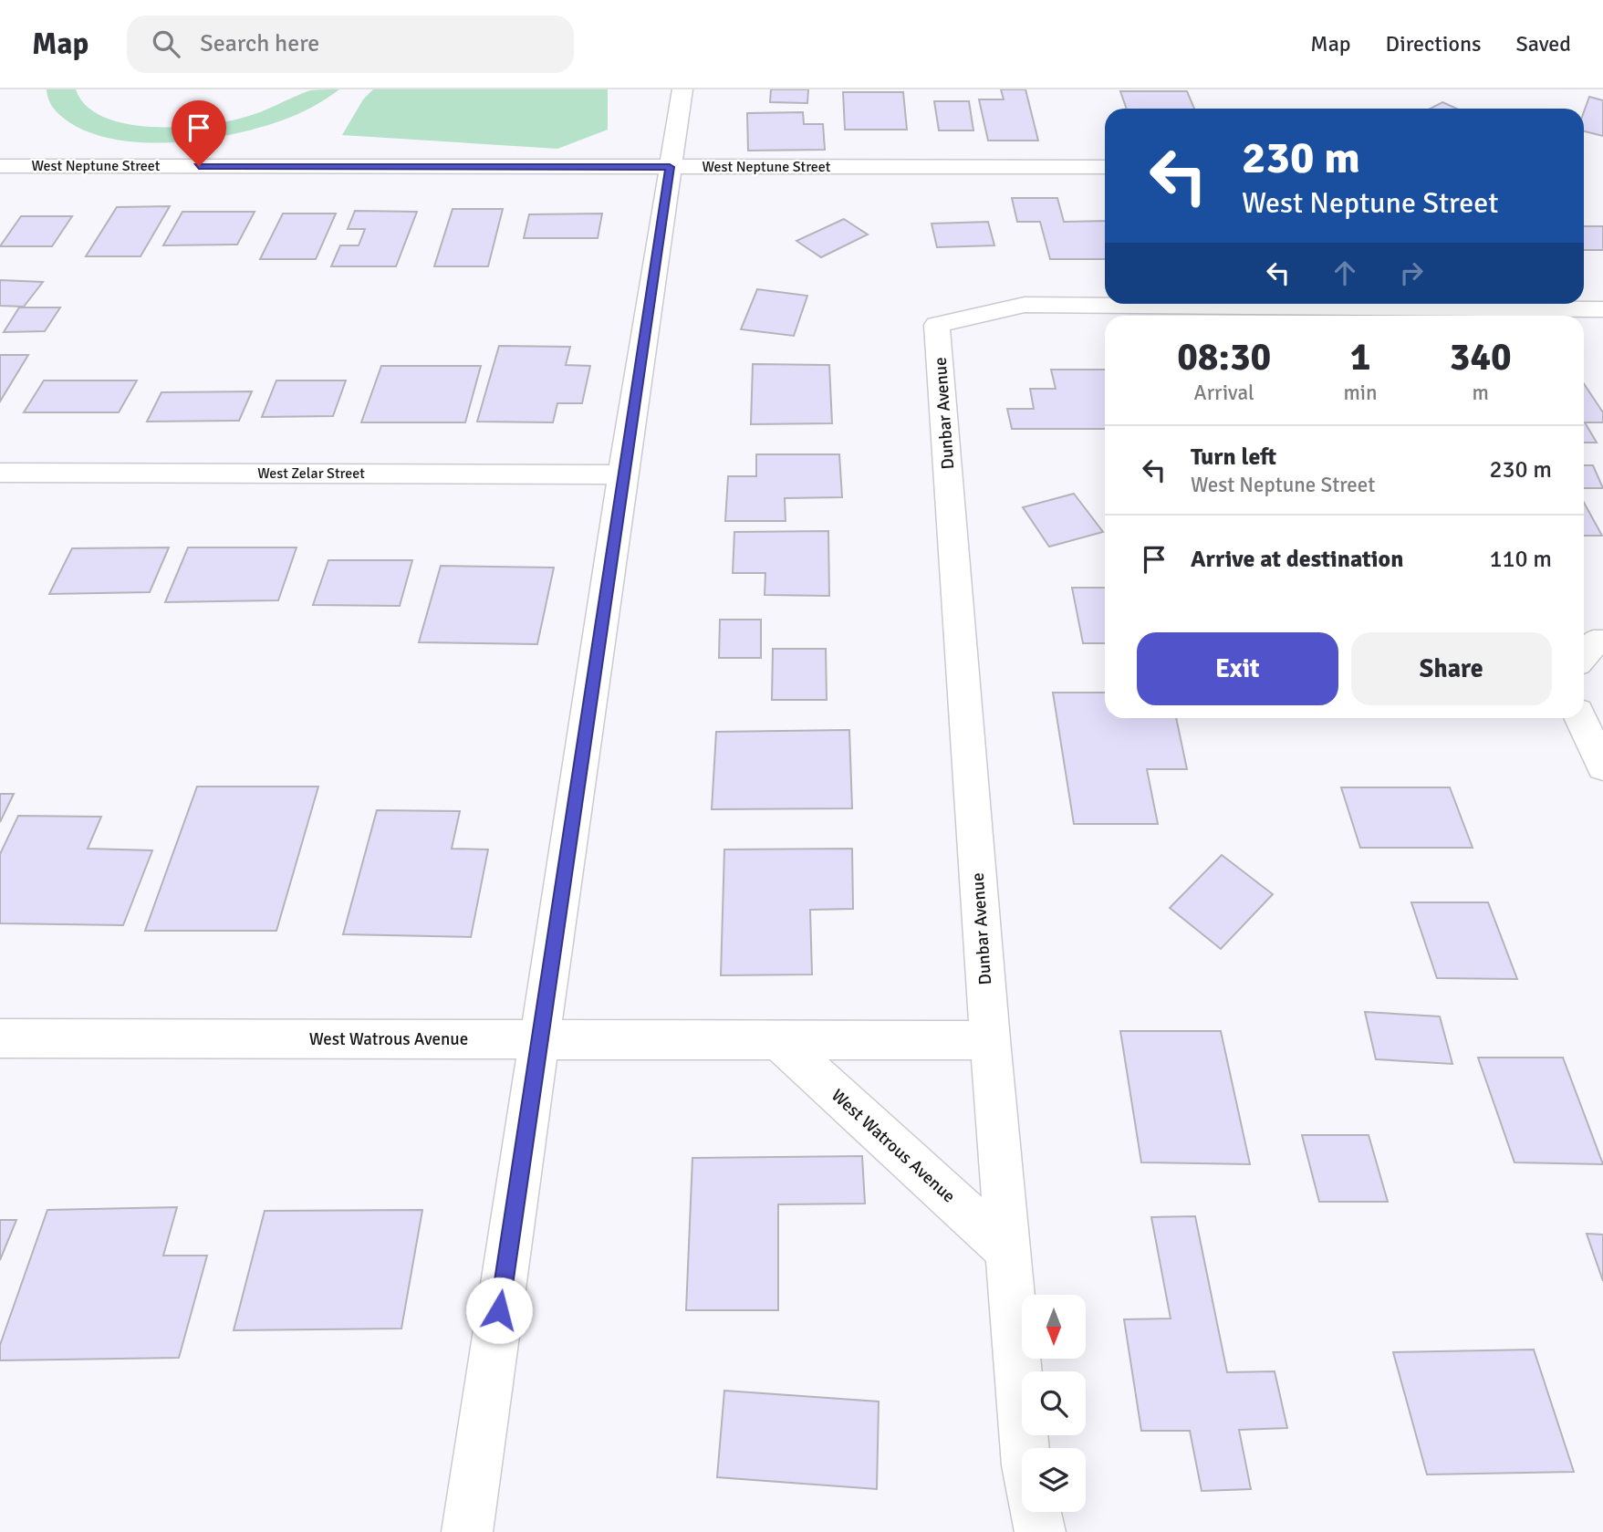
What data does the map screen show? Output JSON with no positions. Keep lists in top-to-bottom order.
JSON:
{
  "streets": {
    "street": [
      "West Neptune Street",
      "Dunbar Avenue",
      "West Zelar Street",
      "West Watrous Avenue"
    ]
  },
  "crossings": [
    ["Dunbar Avenue", "West Watrous Avenue"]
  ],
  "north": "bottom",
  "page": {
    "header": "Map",
    "search": "Search here",
    "nav": ["Map", "Directions", "Saved"],
    "turn": ["230 m", "West Neptune Street"],
    "eta": [
      "08:30",
      "Arrival",
      "1",
      "min",
      "340",
      "m"
    ],
    "list": [
      {
        "name": "Turn left",
        "note": "West Neptune Street",
        "value": "230 m"
      },
      {
        "name": "Arrive at destination",
        "value": "110 m"
      }
    ],
    "buttons": ["Exit", "Share"]
  }
}
